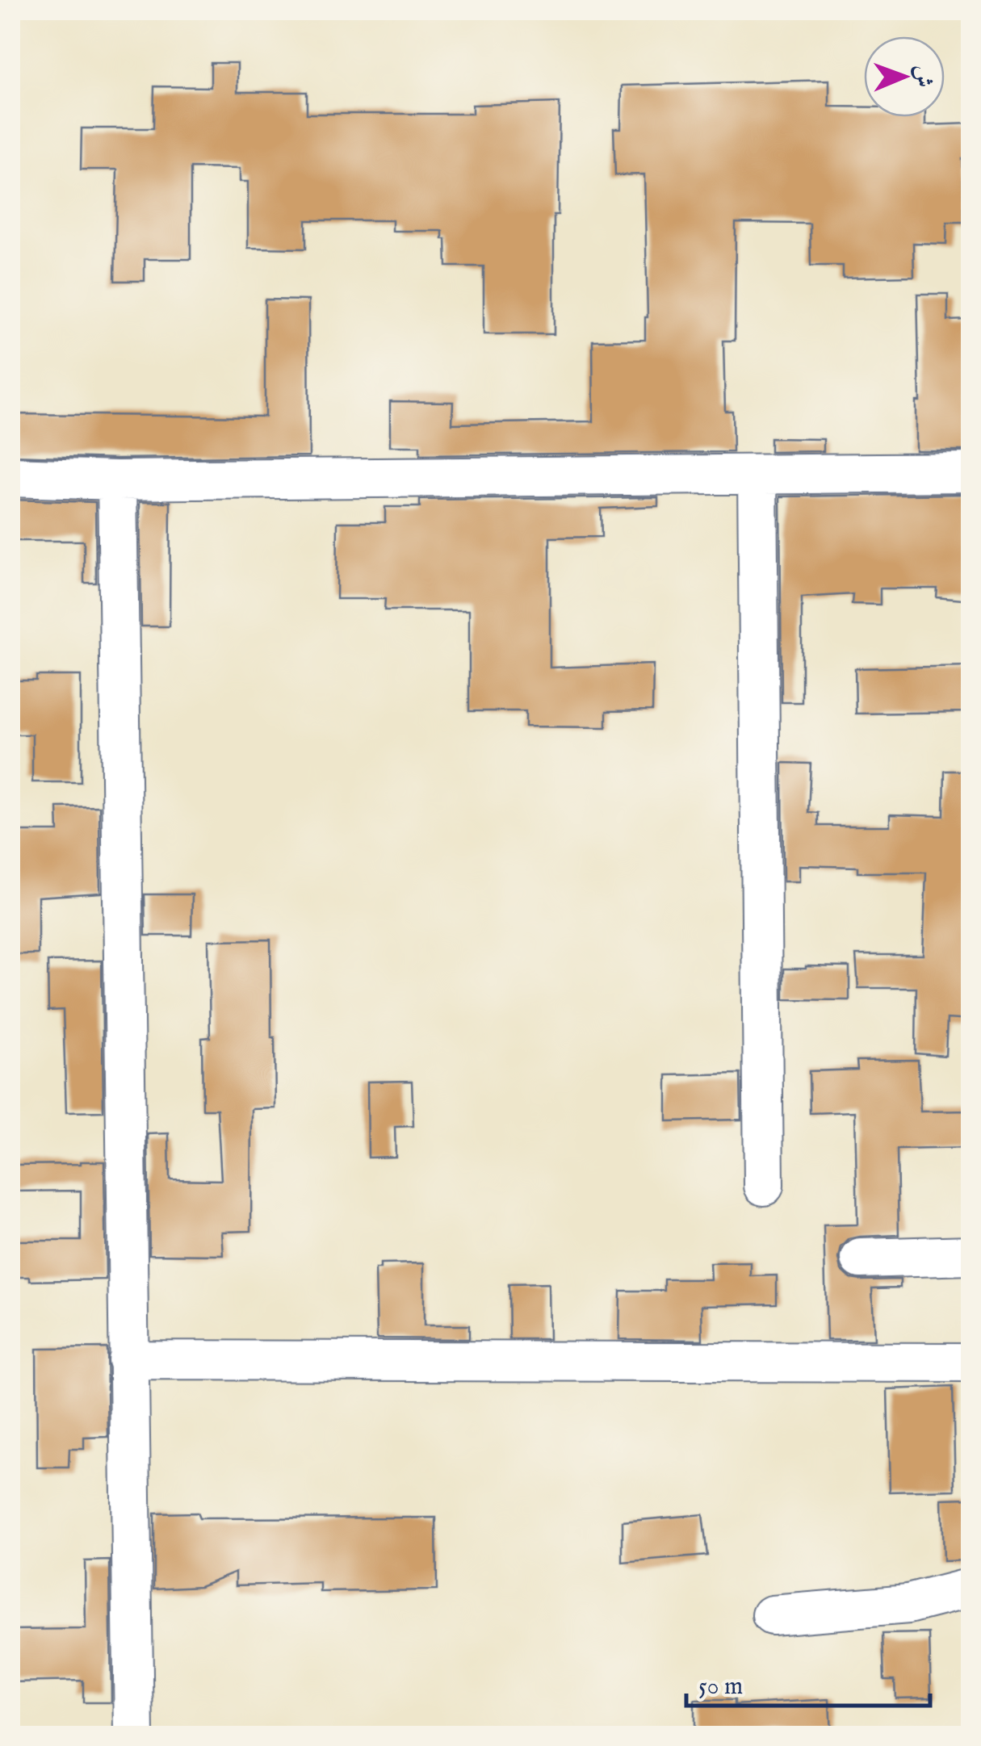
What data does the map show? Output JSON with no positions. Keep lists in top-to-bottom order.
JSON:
{
  "scale_bar": "50 m",
  "north": "right"
}
